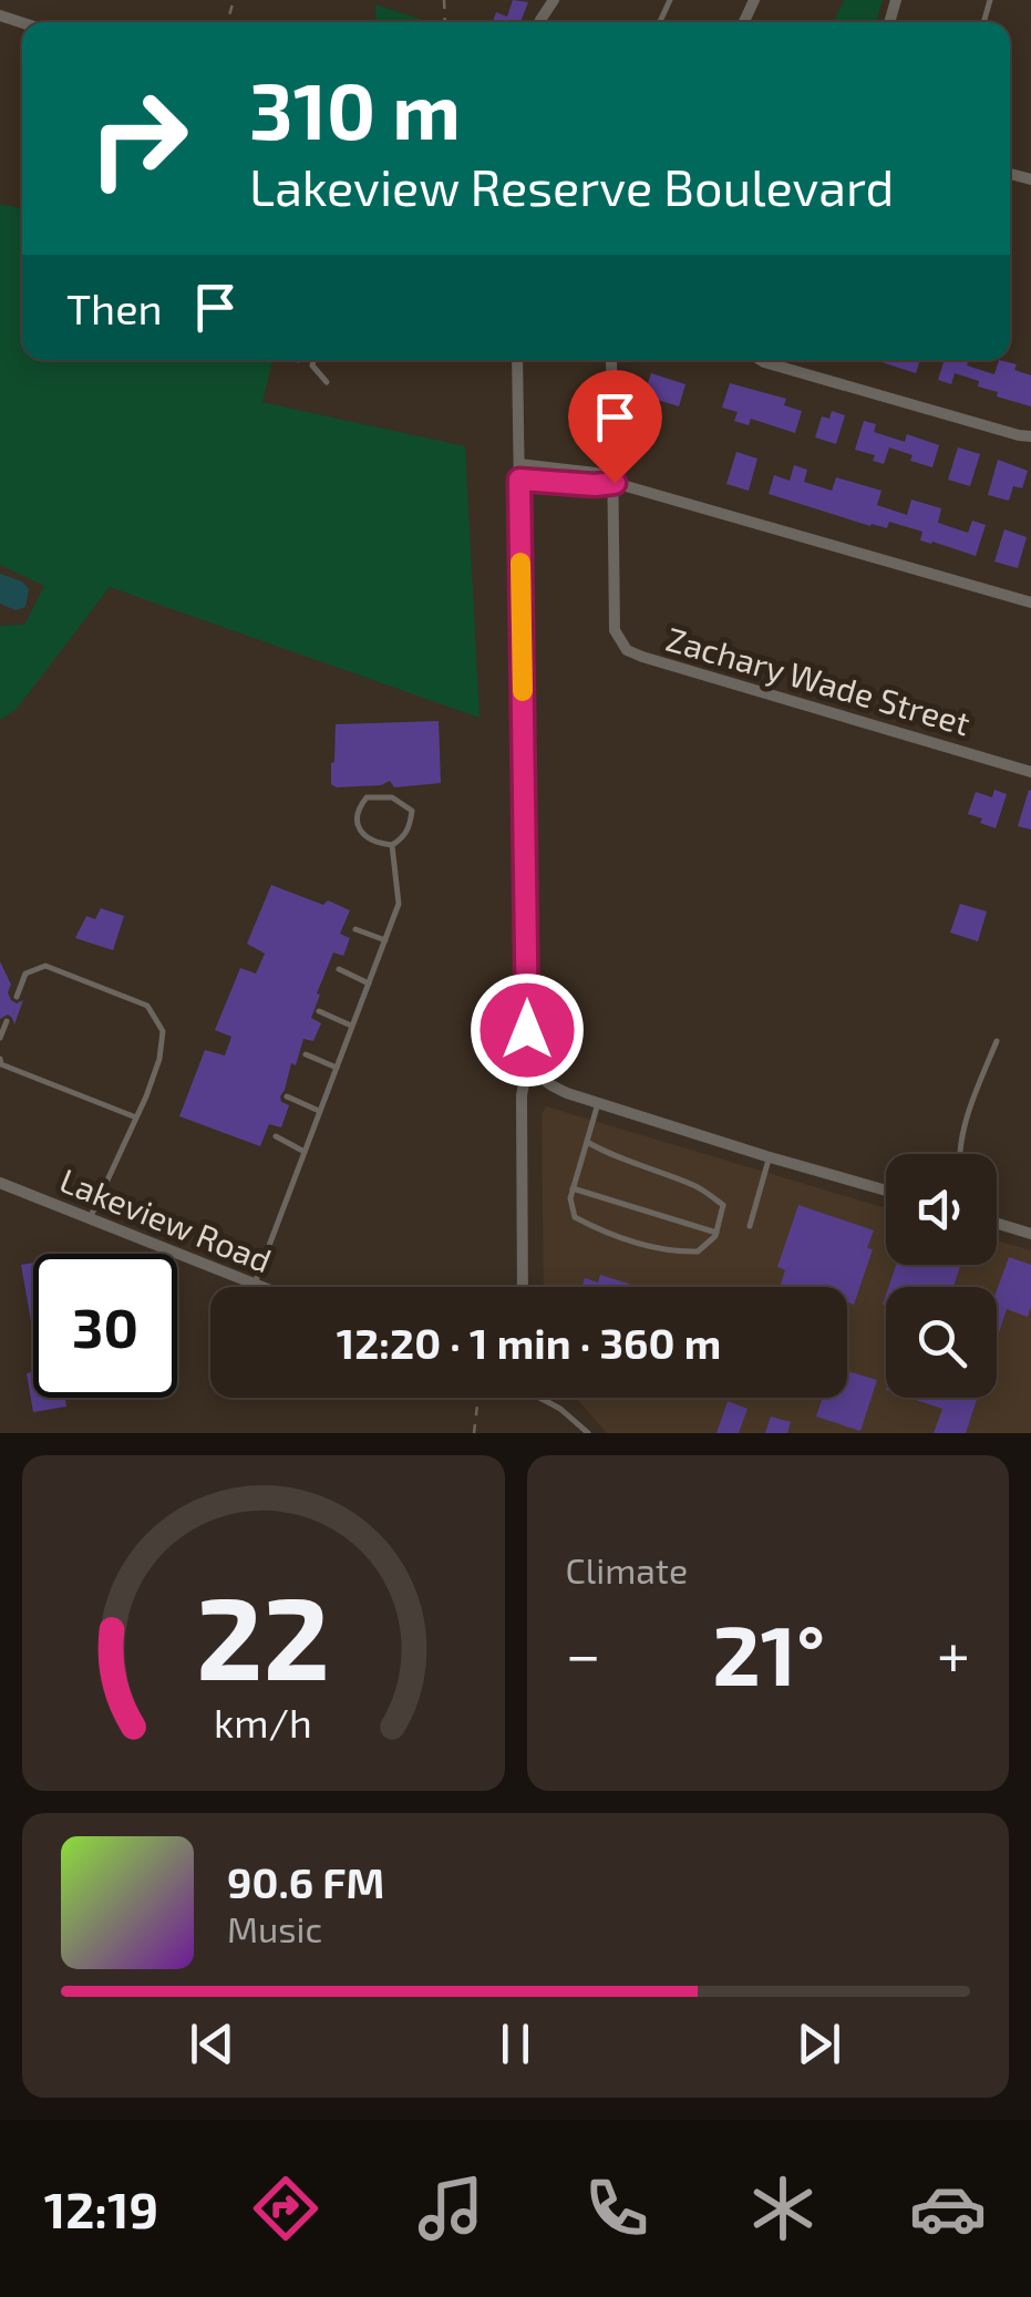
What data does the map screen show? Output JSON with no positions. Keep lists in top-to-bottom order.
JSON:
{
  "streets": {
    "street": ["Zachary Wade Street", "Lakeview Road"]
  },
  "page": {
    "turn": ["310 m", "Lakeview Reserve Boulevard"],
    "then": "Then",
    "limit": "30",
    "trip": "12:20 · 1 min · 360 m",
    "tile": "Climate",
    "heat": ["−", "21°", "+"],
    "song": ["90.6 FM", "Music"],
    "tabs": "12:19",
    "gauge": ["22", "km/h"]
  }
}
